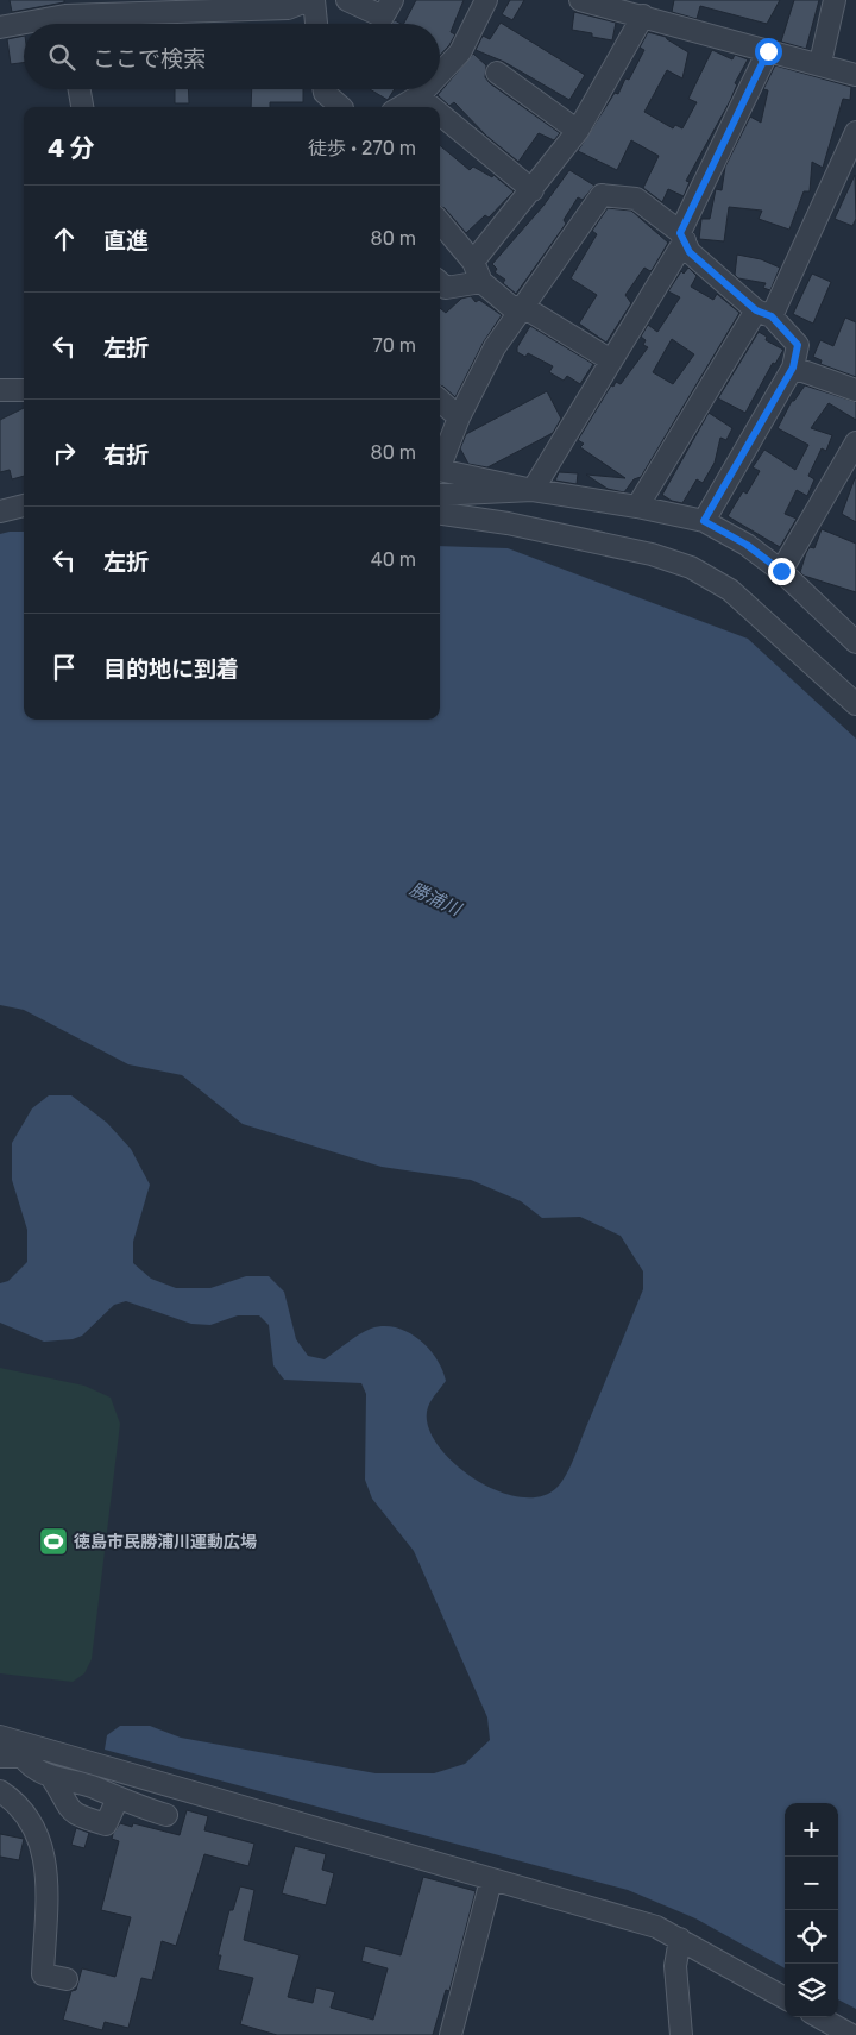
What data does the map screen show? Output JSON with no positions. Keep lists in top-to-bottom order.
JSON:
{
  "water": ["勝浦川"],
  "places": {
    "sports": ["徳島市民勝浦川運動広場"]
  },
  "page": {
    "search": "ここで検索",
    "heading": ["4 分", "徒歩 · 270 m"],
    "list": [
      ["直進", "80 m"],
      ["左折", "70 m"],
      ["右折", "80 m"],
      ["左折", "40 m"],
      "目的地に到着"
    ],
    "map_buttons": ["+", "−"]
  }
}
